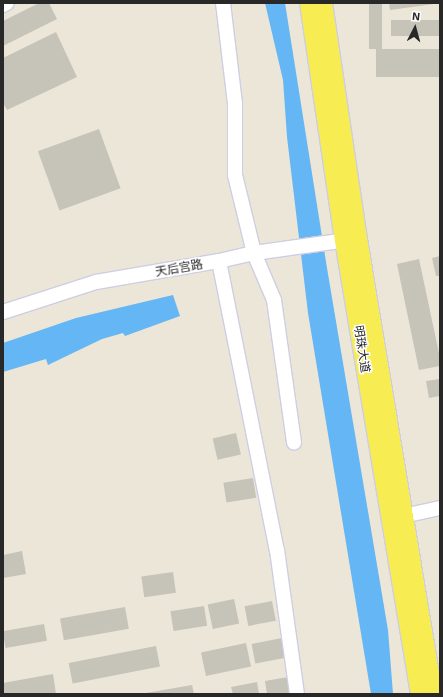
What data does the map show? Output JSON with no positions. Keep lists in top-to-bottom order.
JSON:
{
  "streets": {
    "main road": ["明珠大道"],
    "street": ["天后宫路"]
  },
  "crossings": [
    ["天后宫路", "明珠大道"]
  ],
  "north": "top"
}
